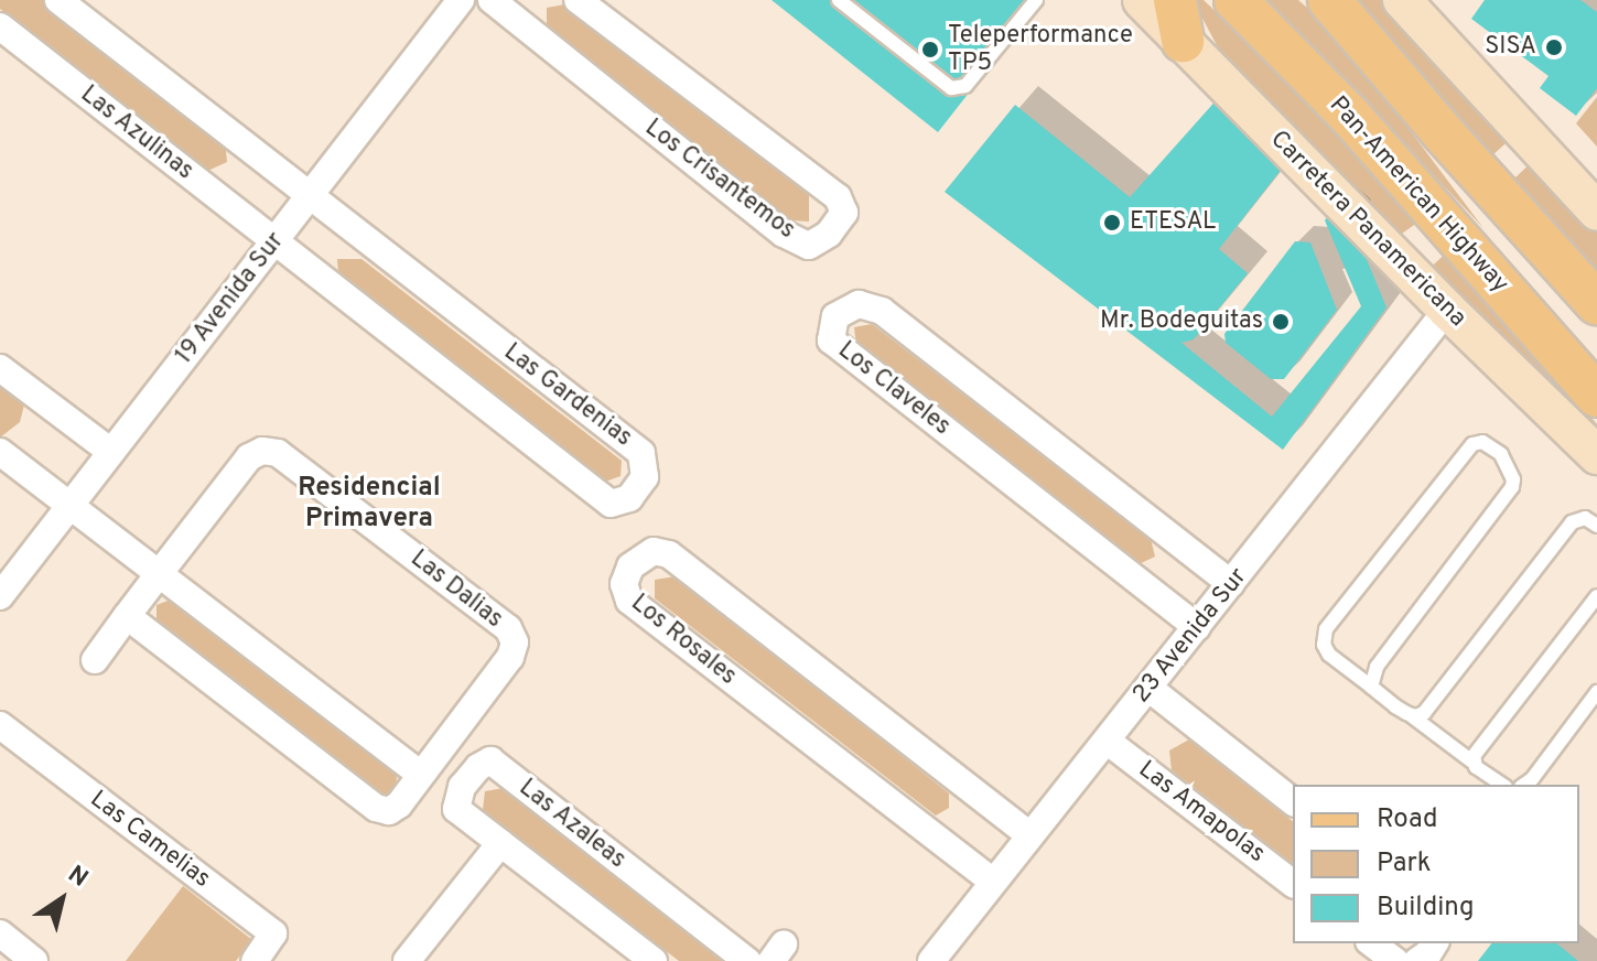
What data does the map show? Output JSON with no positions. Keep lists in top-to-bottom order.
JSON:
{
  "streets": {
    "main road": ["Pan-American Highway"],
    "street": [
      "Las Azulinas",
      "Los Crisantemos",
      "Carretera Panamericana",
      "19 Avenida Sur",
      "Los Claveles",
      "Las Gardenias",
      "Las Dalias",
      "23 Avenida Sur",
      "Los Rosales",
      "Las Amapolas",
      "Las Azaleas",
      "Las Camelias"
    ]
  },
  "crossings": [
    ["Las Azulinas", "19 Avenida Sur"],
    ["Las Azulinas", "Las Gardenias"],
    ["Carretera Panamericana", "23 Avenida Sur"],
    ["19 Avenida Sur", "Las Gardenias"],
    ["Los Claveles", "23 Avenida Sur"],
    ["23 Avenida Sur", "Los Rosales"],
    ["23 Avenida Sur", "Las Amapolas"]
  ],
  "districts": ["Residencial Primavera"],
  "places": [
    "SISA",
    "Teleperformance TP5",
    "ETESAL",
    "Mr. Bodeguitas"
  ],
  "legend": ["Road", "Park", "Building"],
  "north": "top right"
}
